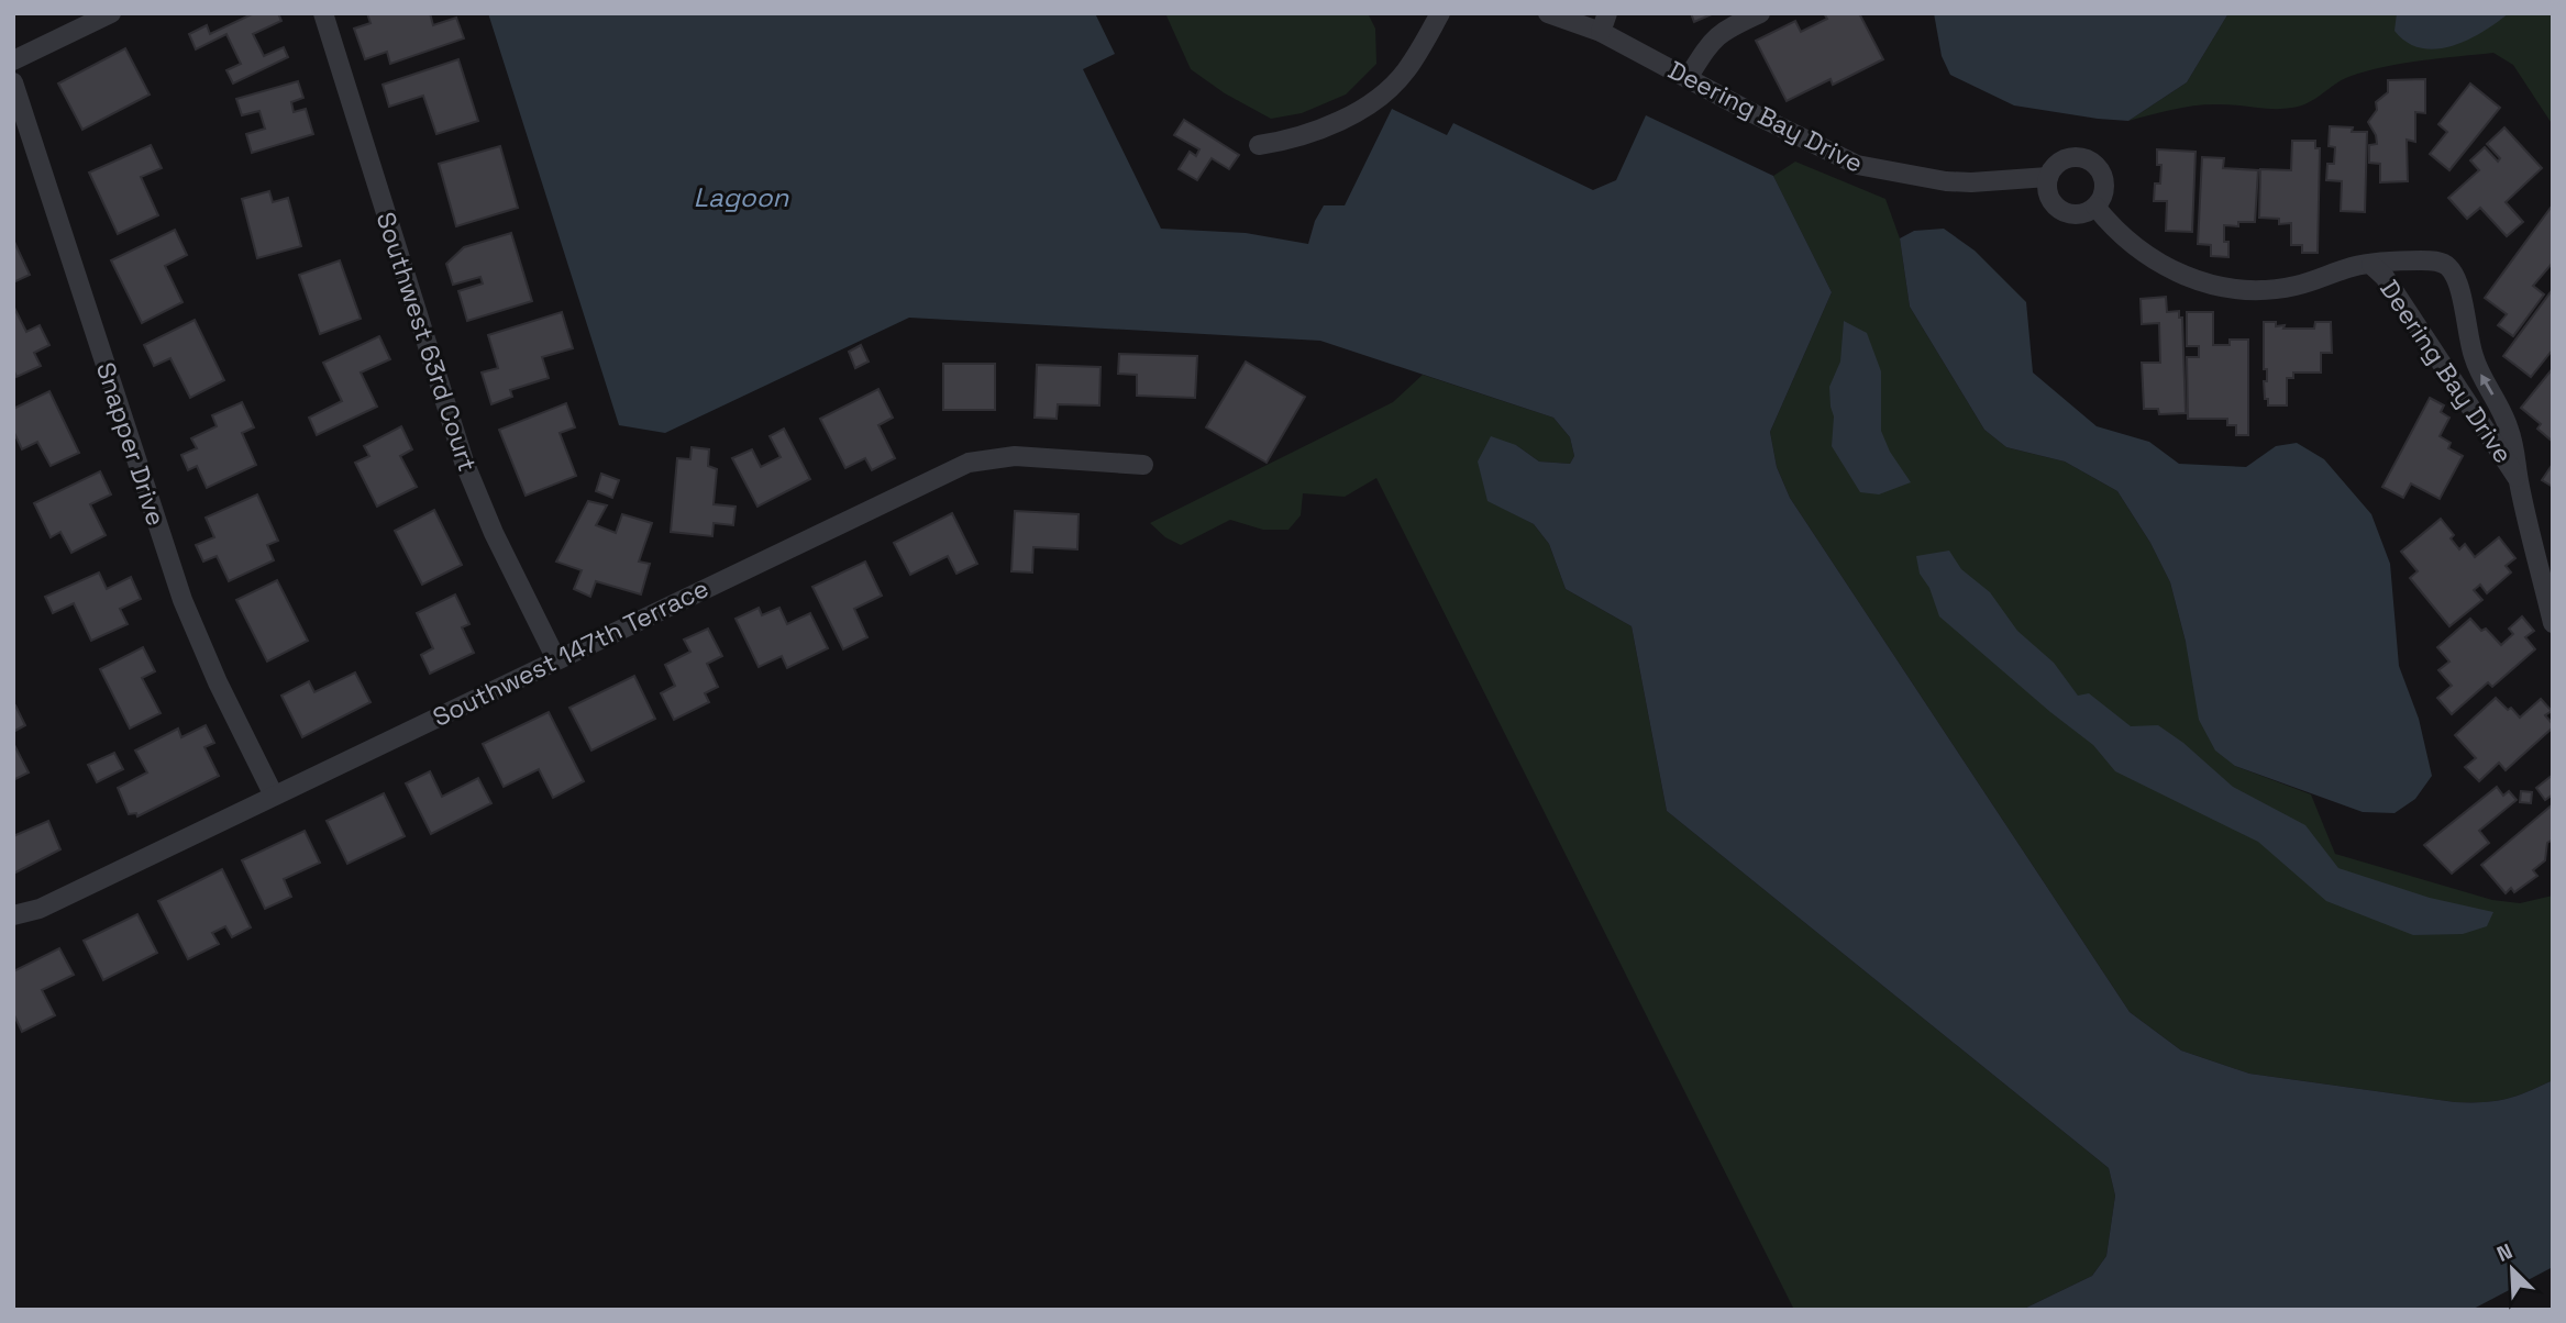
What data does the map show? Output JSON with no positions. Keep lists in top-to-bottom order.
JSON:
{
  "streets": {
    "street": [
      "Deering Bay Drive",
      "Southwest 63rd Court",
      "Snapper Drive",
      "Southwest 147th Terrace"
    ]
  },
  "crossings": [
    ["Southwest 63rd Court", "Southwest 147th Terrace"],
    ["Snapper Drive", "Southwest 147th Terrace"]
  ],
  "water": ["Lagoon"],
  "north": "top left"
}
